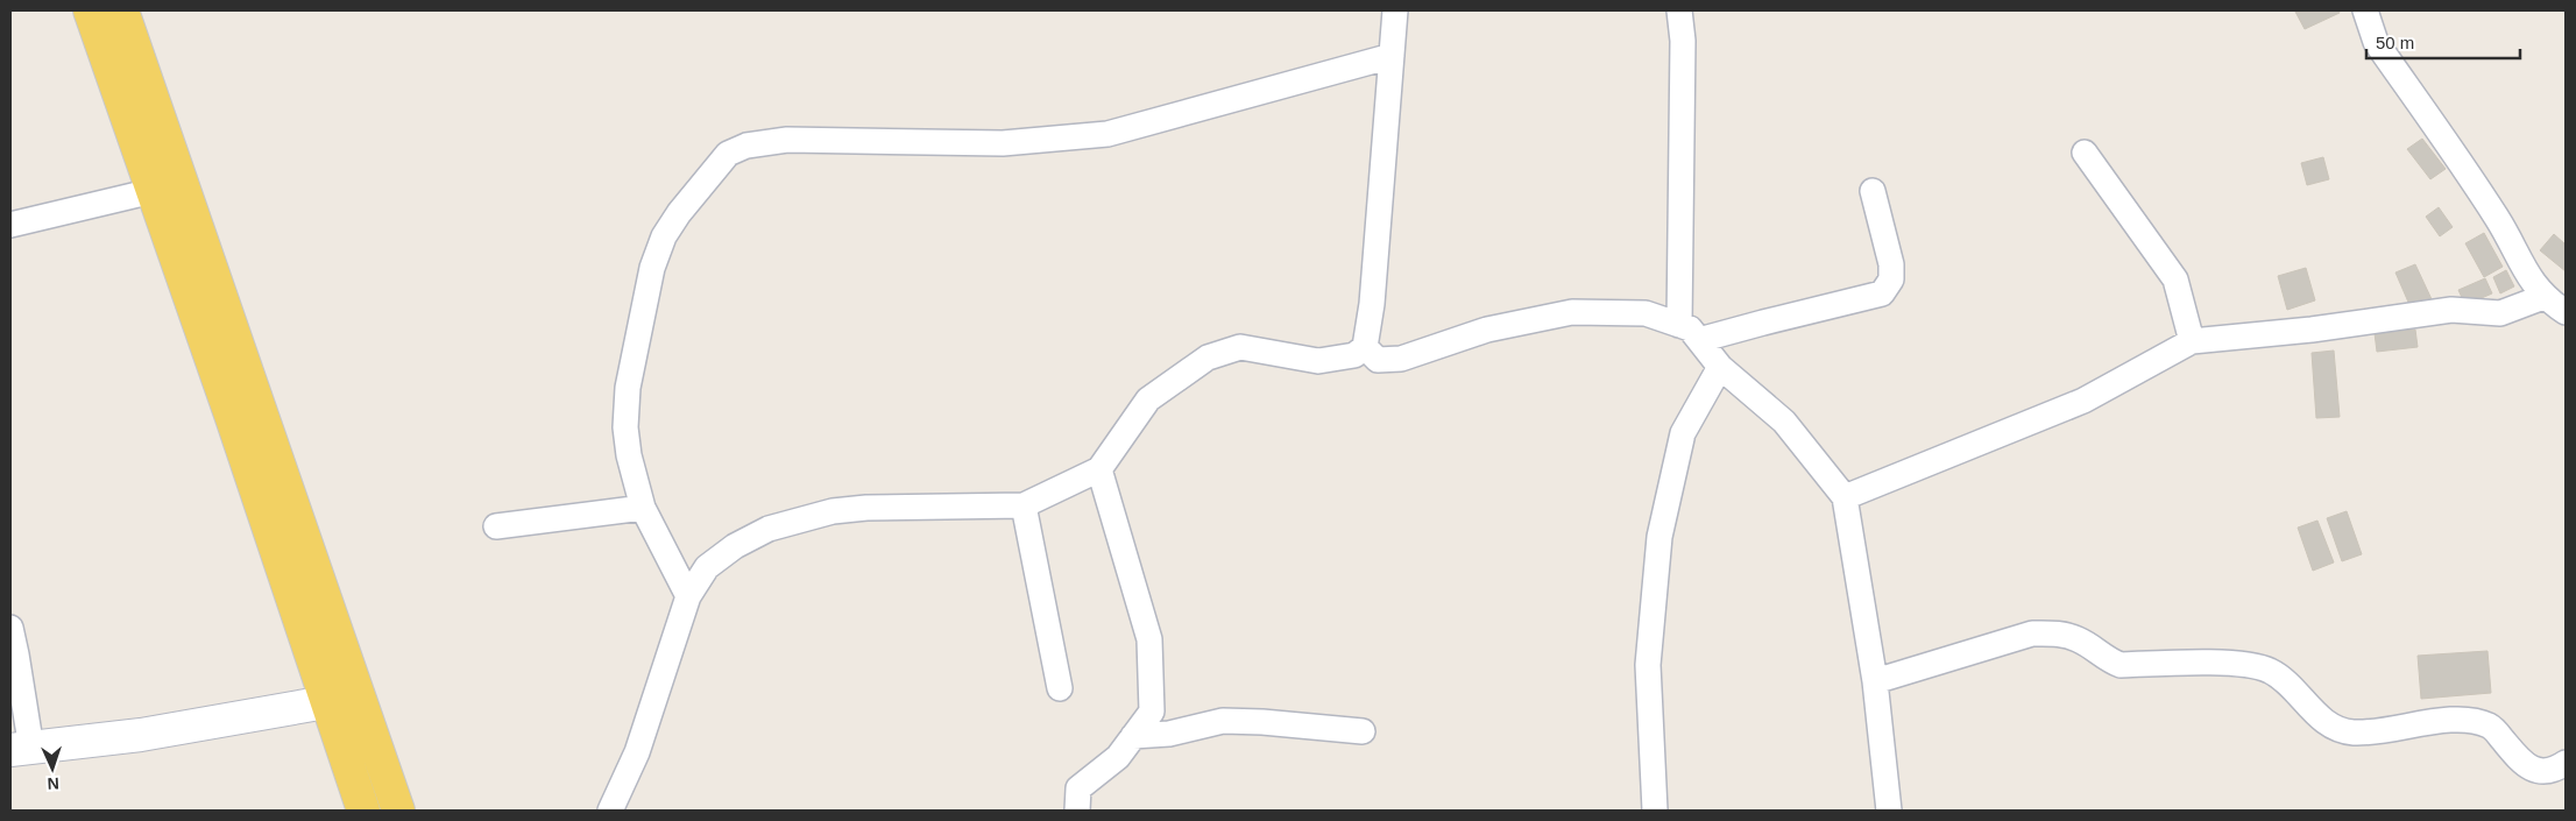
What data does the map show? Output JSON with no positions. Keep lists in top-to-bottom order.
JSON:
{
  "scale_bar": "50 m",
  "north": "bottom"
}
